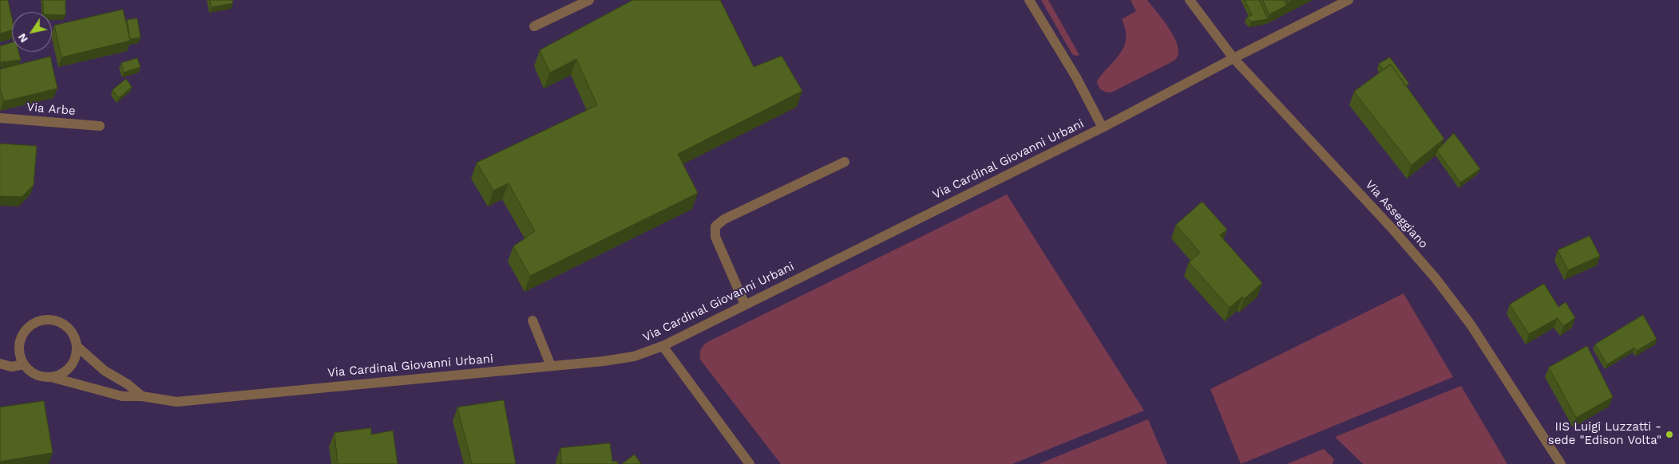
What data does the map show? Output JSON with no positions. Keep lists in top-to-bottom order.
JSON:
{
  "streets": {
    "street": ["Via Arbe", "Via Cardinal Giovanni Urbani", "Via Asseggiano"]
  },
  "crossings": [
    ["Via Cardinal Giovanni Urbani", "Via Asseggiano"]
  ],
  "places": ["IIS Luigi Luzzatti - sede \"Edison Volta\""],
  "north": "bottom left"
}
